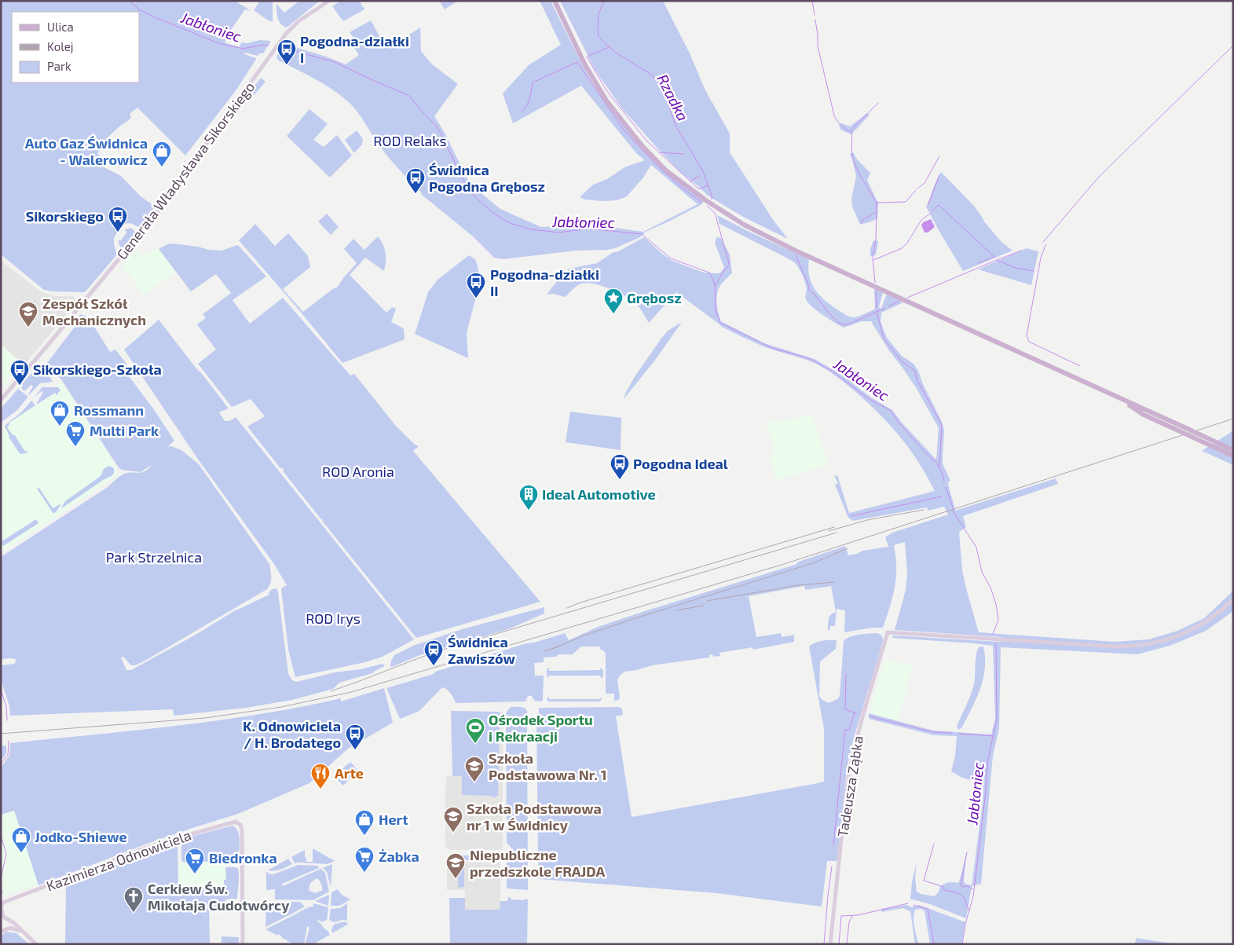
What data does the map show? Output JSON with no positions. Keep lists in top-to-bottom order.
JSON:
{
  "streets": {
    "street": ["Generała Władysława Sikorskiego", "Tadeusza Ząbka", "Kazimierza Odnowiciela"]
  },
  "water": ["Jabłoniec", "Rzadka"],
  "parks": [
    "ROD Relaks",
    "ROD Aronia",
    "Park Strzelnica",
    "ROD Irys"
  ],
  "places": {
    "bus stop": [
      "Pogodna-działki I",
      "Świdnica Pogodna Grębosz",
      "Sikorskiego",
      "Pogodna-działki II",
      "Sikorskiego-Szkoła",
      "Pogodna Ideal",
      "K. Odnowiciela / H. Brodatego"
    ],
    "shop": [
      "Auto Gaz Świdnica - Walerowicz",
      "Rossmann",
      "Hert",
      "Jodko-Shiewe"
    ],
    "place": ["Grębosz"],
    "school or university": [
      "Zespół Szkół Mechanicznych",
      "Szkoła Podstawowa Nr. 1",
      "Szkoła Podstawowa nr 1 w Świdnicy",
      "Niepubliczne przedszkole FRAJDA"
    ],
    "supermarket": ["Multi Park", "Żabka", "Biedronka"],
    "building": ["Ideal Automotive"],
    "station": ["Świdnica Zawiszów"],
    "sports": ["Ośrodek Sportu i Rekraacji"],
    "restaurant": ["Arte"],
    "church": ["Cerkiew Św. Mikołaja Cudotwórcy"]
  },
  "legend": ["Ulica", "Kolej", "Park"]
}
